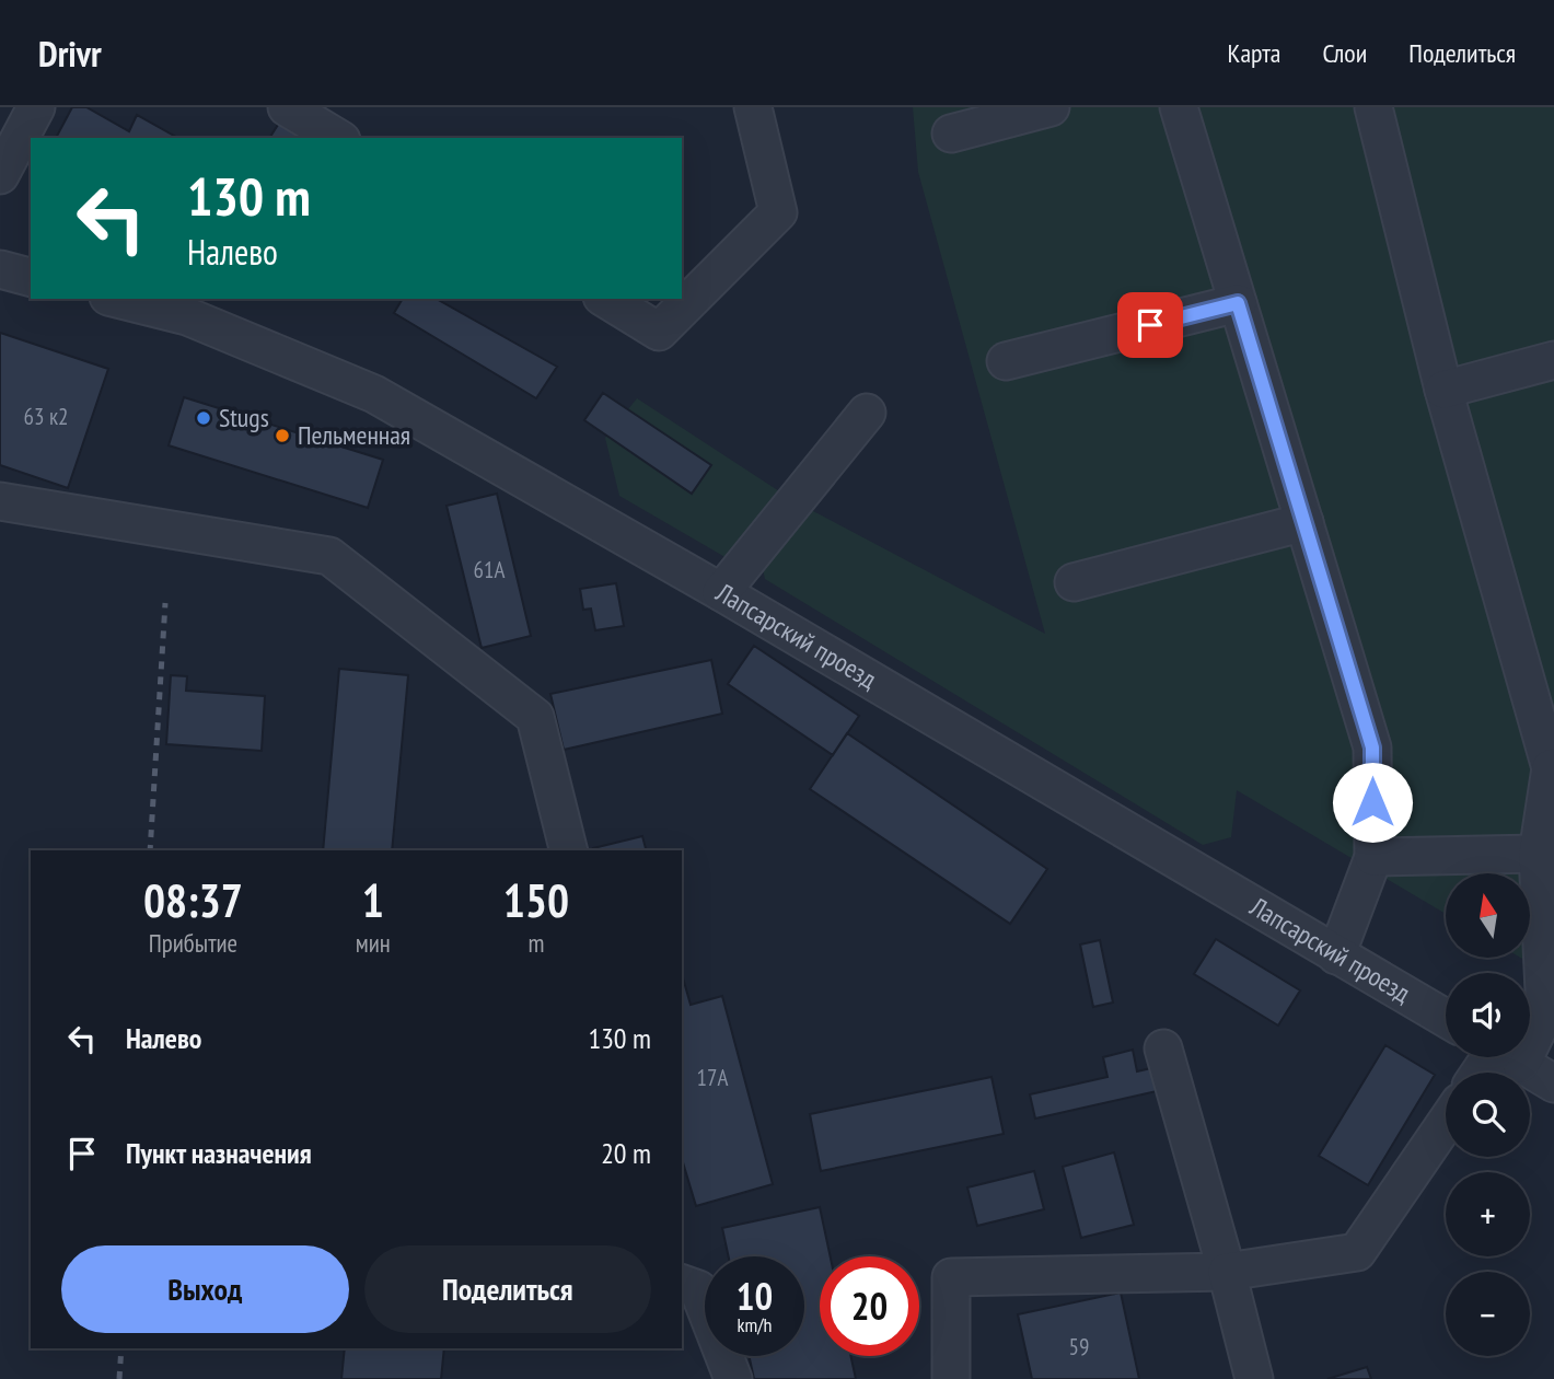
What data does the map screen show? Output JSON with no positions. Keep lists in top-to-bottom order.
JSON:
{
  "streets": {
    "street": ["Лапсарский проезд"]
  },
  "places": ["Stugs", "Пельменная"],
  "house_numbers": [
    "63 к2",
    "61А",
    "17А",
    "59"
  ],
  "north": "top",
  "page": {
    "header": "Drivr",
    "nav": ["Карта", "Слои", "Поделиться"],
    "turn": ["130 m", "Налево"],
    "eta": [
      "08:37",
      "Прибытие",
      "1",
      "мин",
      "150",
      "m"
    ],
    "map_buttons": ["+", "−"],
    "list": [
      {
        "name": "Налево",
        "value": "130 m"
      },
      {
        "name": "Пункт назначения",
        "value": "20 m"
      }
    ],
    "buttons": ["Выход", "Поделиться"],
    "speed": "10 km/h",
    "limit": "20"
  }
}
